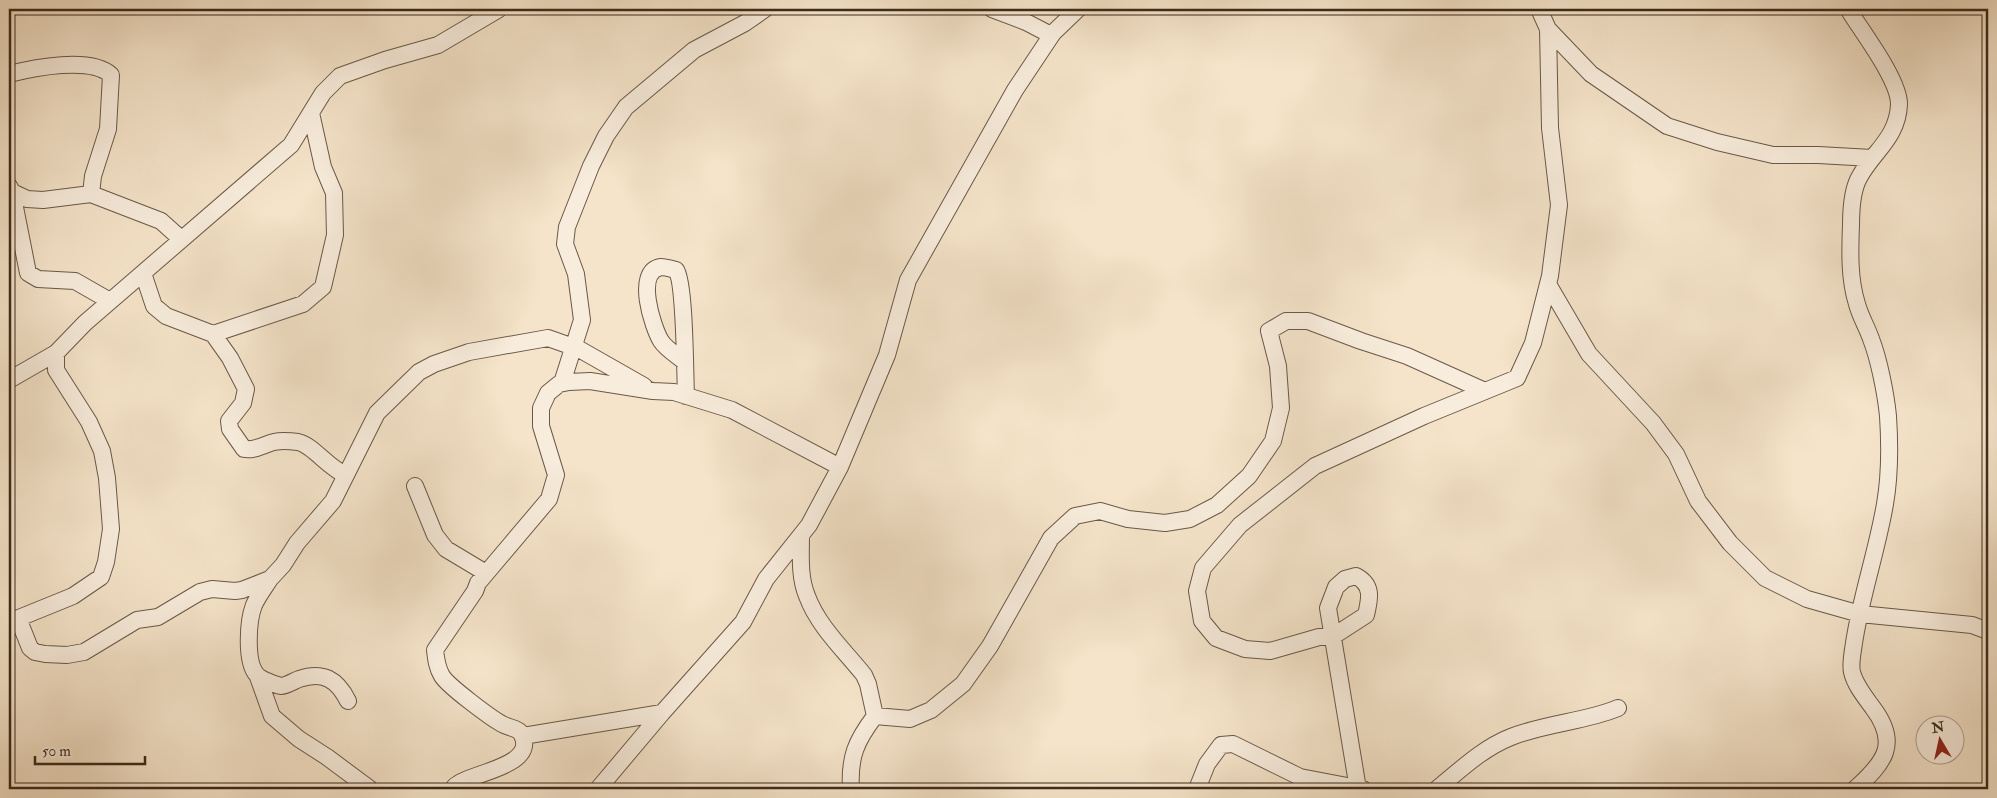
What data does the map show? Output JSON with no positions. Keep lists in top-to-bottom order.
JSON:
{
  "scale_bar": "50 m",
  "north": "top"
}
